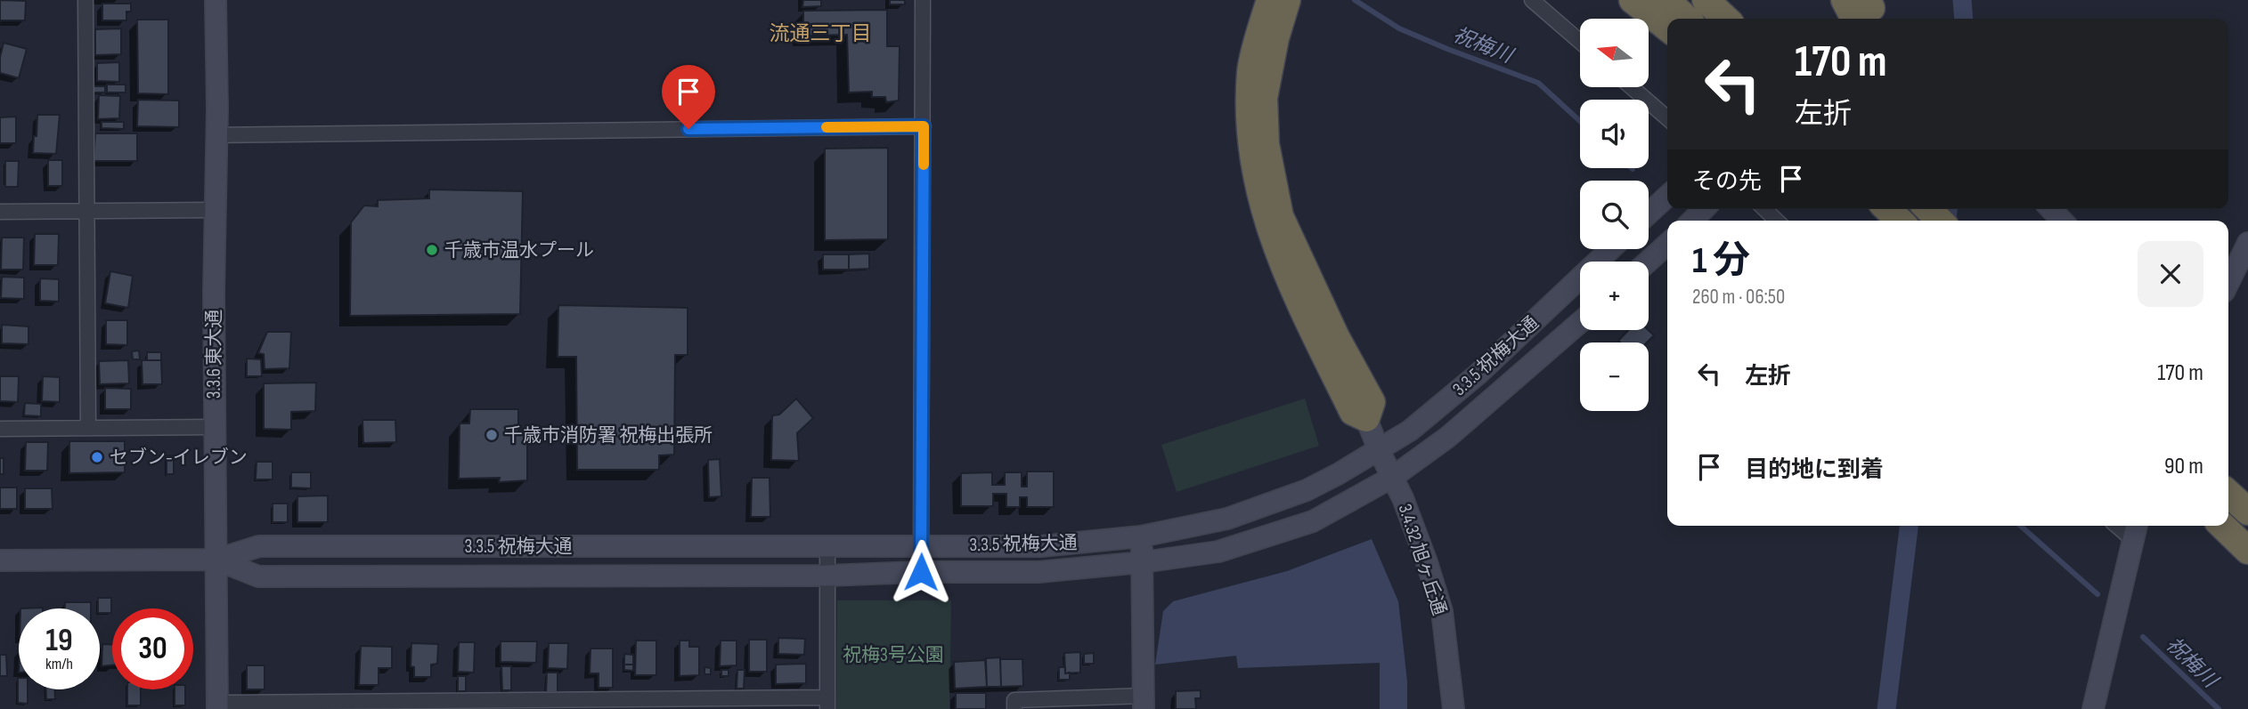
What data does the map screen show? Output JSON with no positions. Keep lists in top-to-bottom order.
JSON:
{
  "streets": {
    "street": ["3.3.6 東大通", "3.3.5 祝梅大通", "3.4.32 旭ヶ丘通"]
  },
  "crossings": [
    ["3.3.6 東大通", "3.3.5 祝梅大通"],
    ["3.3.5 祝梅大通", "3.4.32 旭ヶ丘通"]
  ],
  "districts": ["流通三丁目"],
  "water": ["祝梅川"],
  "parks": ["祝梅3号公園"],
  "places": ["千歳市温水プール", "千歳市消防署 祝梅出張所", "セブン-イレブン"],
  "north": "left",
  "page": {
    "map_buttons": ["+", "−"],
    "turn": ["170 m", "左折"],
    "then": "その先",
    "heading": ["1 分", "260 m · 06:50"],
    "list": [
      {
        "name": "左折",
        "value": "170 m"
      },
      {
        "name": "目的地に到着",
        "value": "90 m"
      }
    ],
    "speed": "19 km/h",
    "limit": "30"
  }
}
